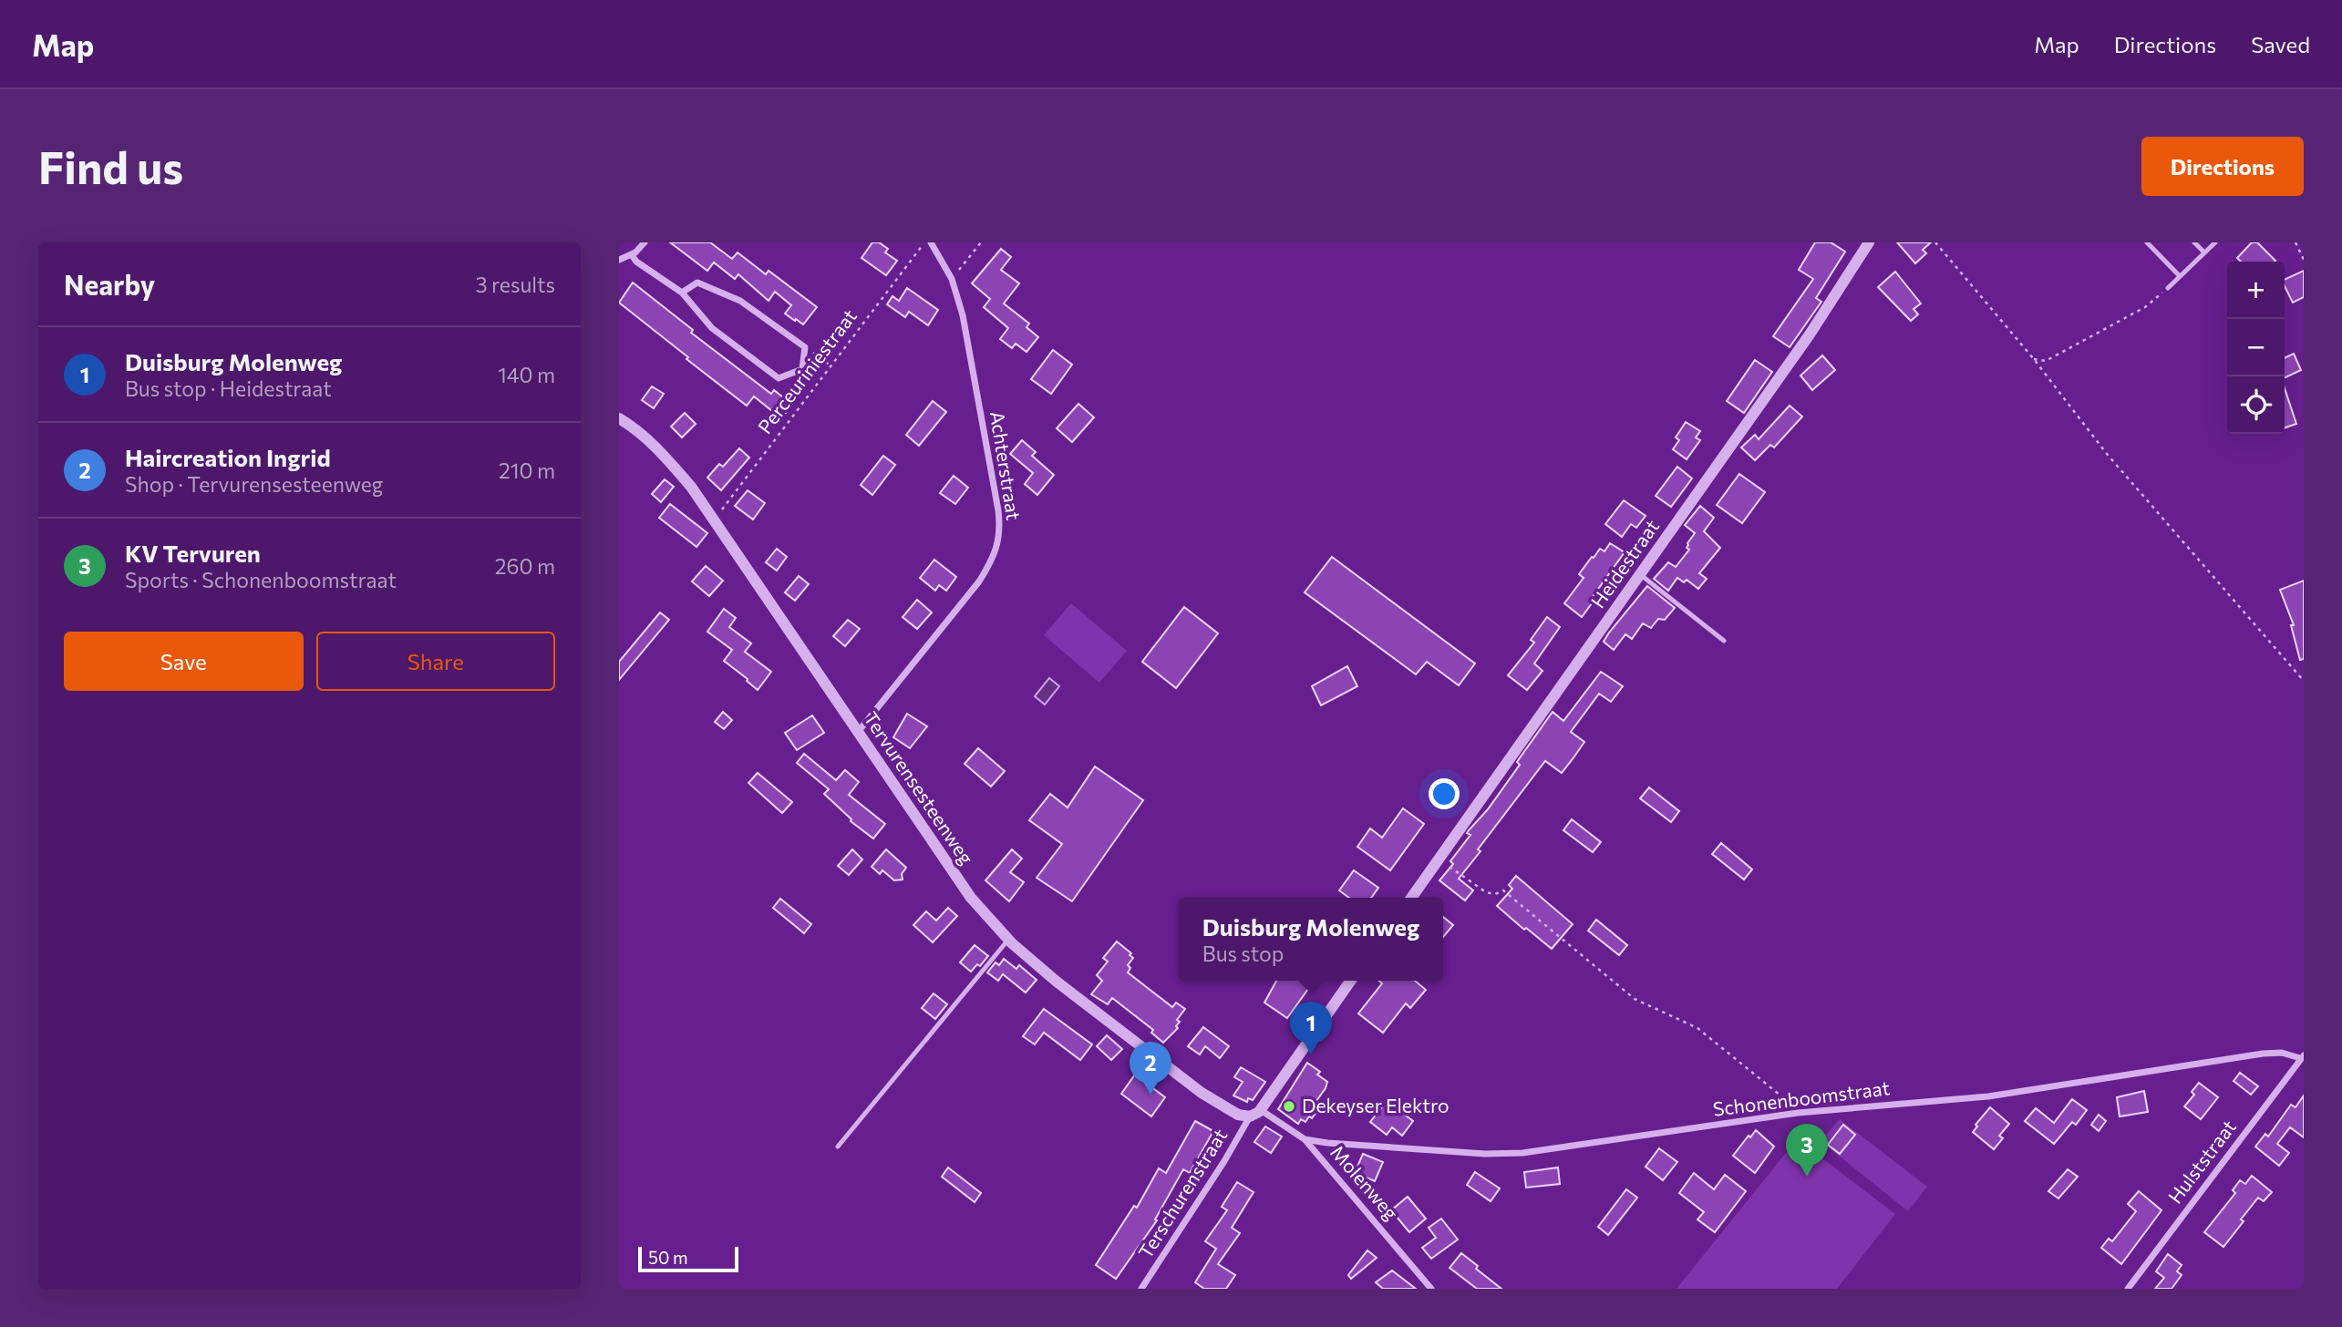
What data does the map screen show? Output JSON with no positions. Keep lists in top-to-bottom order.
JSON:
{
  "streets": {
    "street": [
      "Achterstraat",
      "Heidestraat",
      "Tervurensesteenweg",
      "Schonenboomstraat",
      "Hulststraat",
      "Molenweg",
      "Terschurenstraat"
    ],
    "path": ["Perceuriniestraat"]
  },
  "crossings": [
    ["Perceuriniestraat", "Tervurensesteenweg"],
    ["Achterstraat", "Tervurensesteenweg"],
    ["Tervurensesteenweg", "Terschurenstraat"],
    ["Schonenboomstraat", "Hulststraat"],
    ["Schonenboomstraat", "Molenweg"]
  ],
  "places": ["Dekeyser Elektro"],
  "scale_bar": "50 m",
  "page": {
    "header": "Map",
    "nav": ["Map", "Directions", "Saved"],
    "buttons": [
      "Directions",
      ["Save", "Share"]
    ],
    "title": "Find us",
    "heading": ["Nearby", "3 results"],
    "map_buttons": ["+", "−"],
    "list": [
      {
        "mark": "1",
        "name": "Duisburg Molenweg",
        "note": "Bus stop · Heidestraat",
        "value": "140 m"
      },
      {
        "mark": "2",
        "name": "Haircreation Ingrid",
        "note": "Shop · Tervurensesteenweg",
        "value": "210 m"
      },
      {
        "mark": "3",
        "name": "KV Tervuren",
        "note": "Sports · Schonenboomstraat",
        "value": "260 m"
      }
    ],
    "popup": ["Duisburg Molenweg", "Bus stop"],
    "pins": ["1", "2", "3"],
    "scale": "50 m"
  }
}
